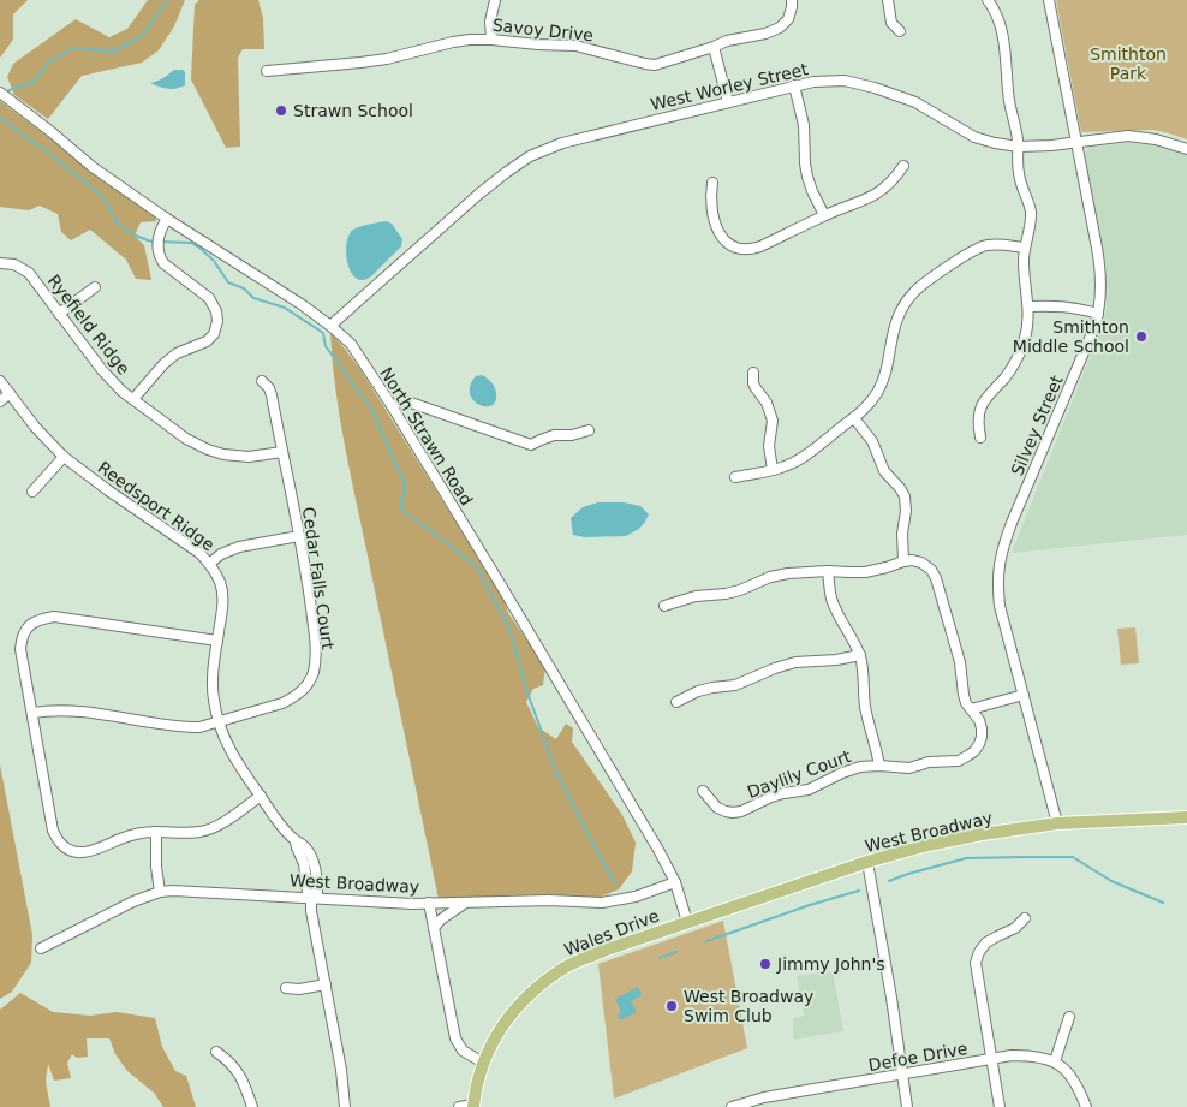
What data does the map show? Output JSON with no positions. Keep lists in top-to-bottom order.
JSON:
{
  "streets": {
    "main road": ["West Broadway", "Wales Drive"],
    "street": [
      "Savoy Drive",
      "West Worley Street",
      "Ryefield Ridge",
      "Silvey Street",
      "North Strawn Road",
      "Reedsport Ridge",
      "Cedar Falls Court",
      "Daylily Court",
      "Defoe Drive"
    ]
  },
  "crossings": [
    ["West Worley Street", "Silvey Street"],
    ["West Worley Street", "North Strawn Road"],
    ["Ryefield Ridge", "Cedar Falls Court"],
    ["Silvey Street", "West Broadway"],
    ["North Strawn Road", "West Broadway"],
    ["North Strawn Road", "Wales Drive"],
    ["Reedsport Ridge", "Cedar Falls Court"],
    ["Reedsport Ridge", "West Broadway"],
    ["West Broadway", "Wales Drive"]
  ],
  "parks": ["Smithton Park"],
  "places": [
    "Strawn School",
    "Smithton Middle School",
    "Jimmy John's",
    "West Broadway Swim Club"
  ]
}
